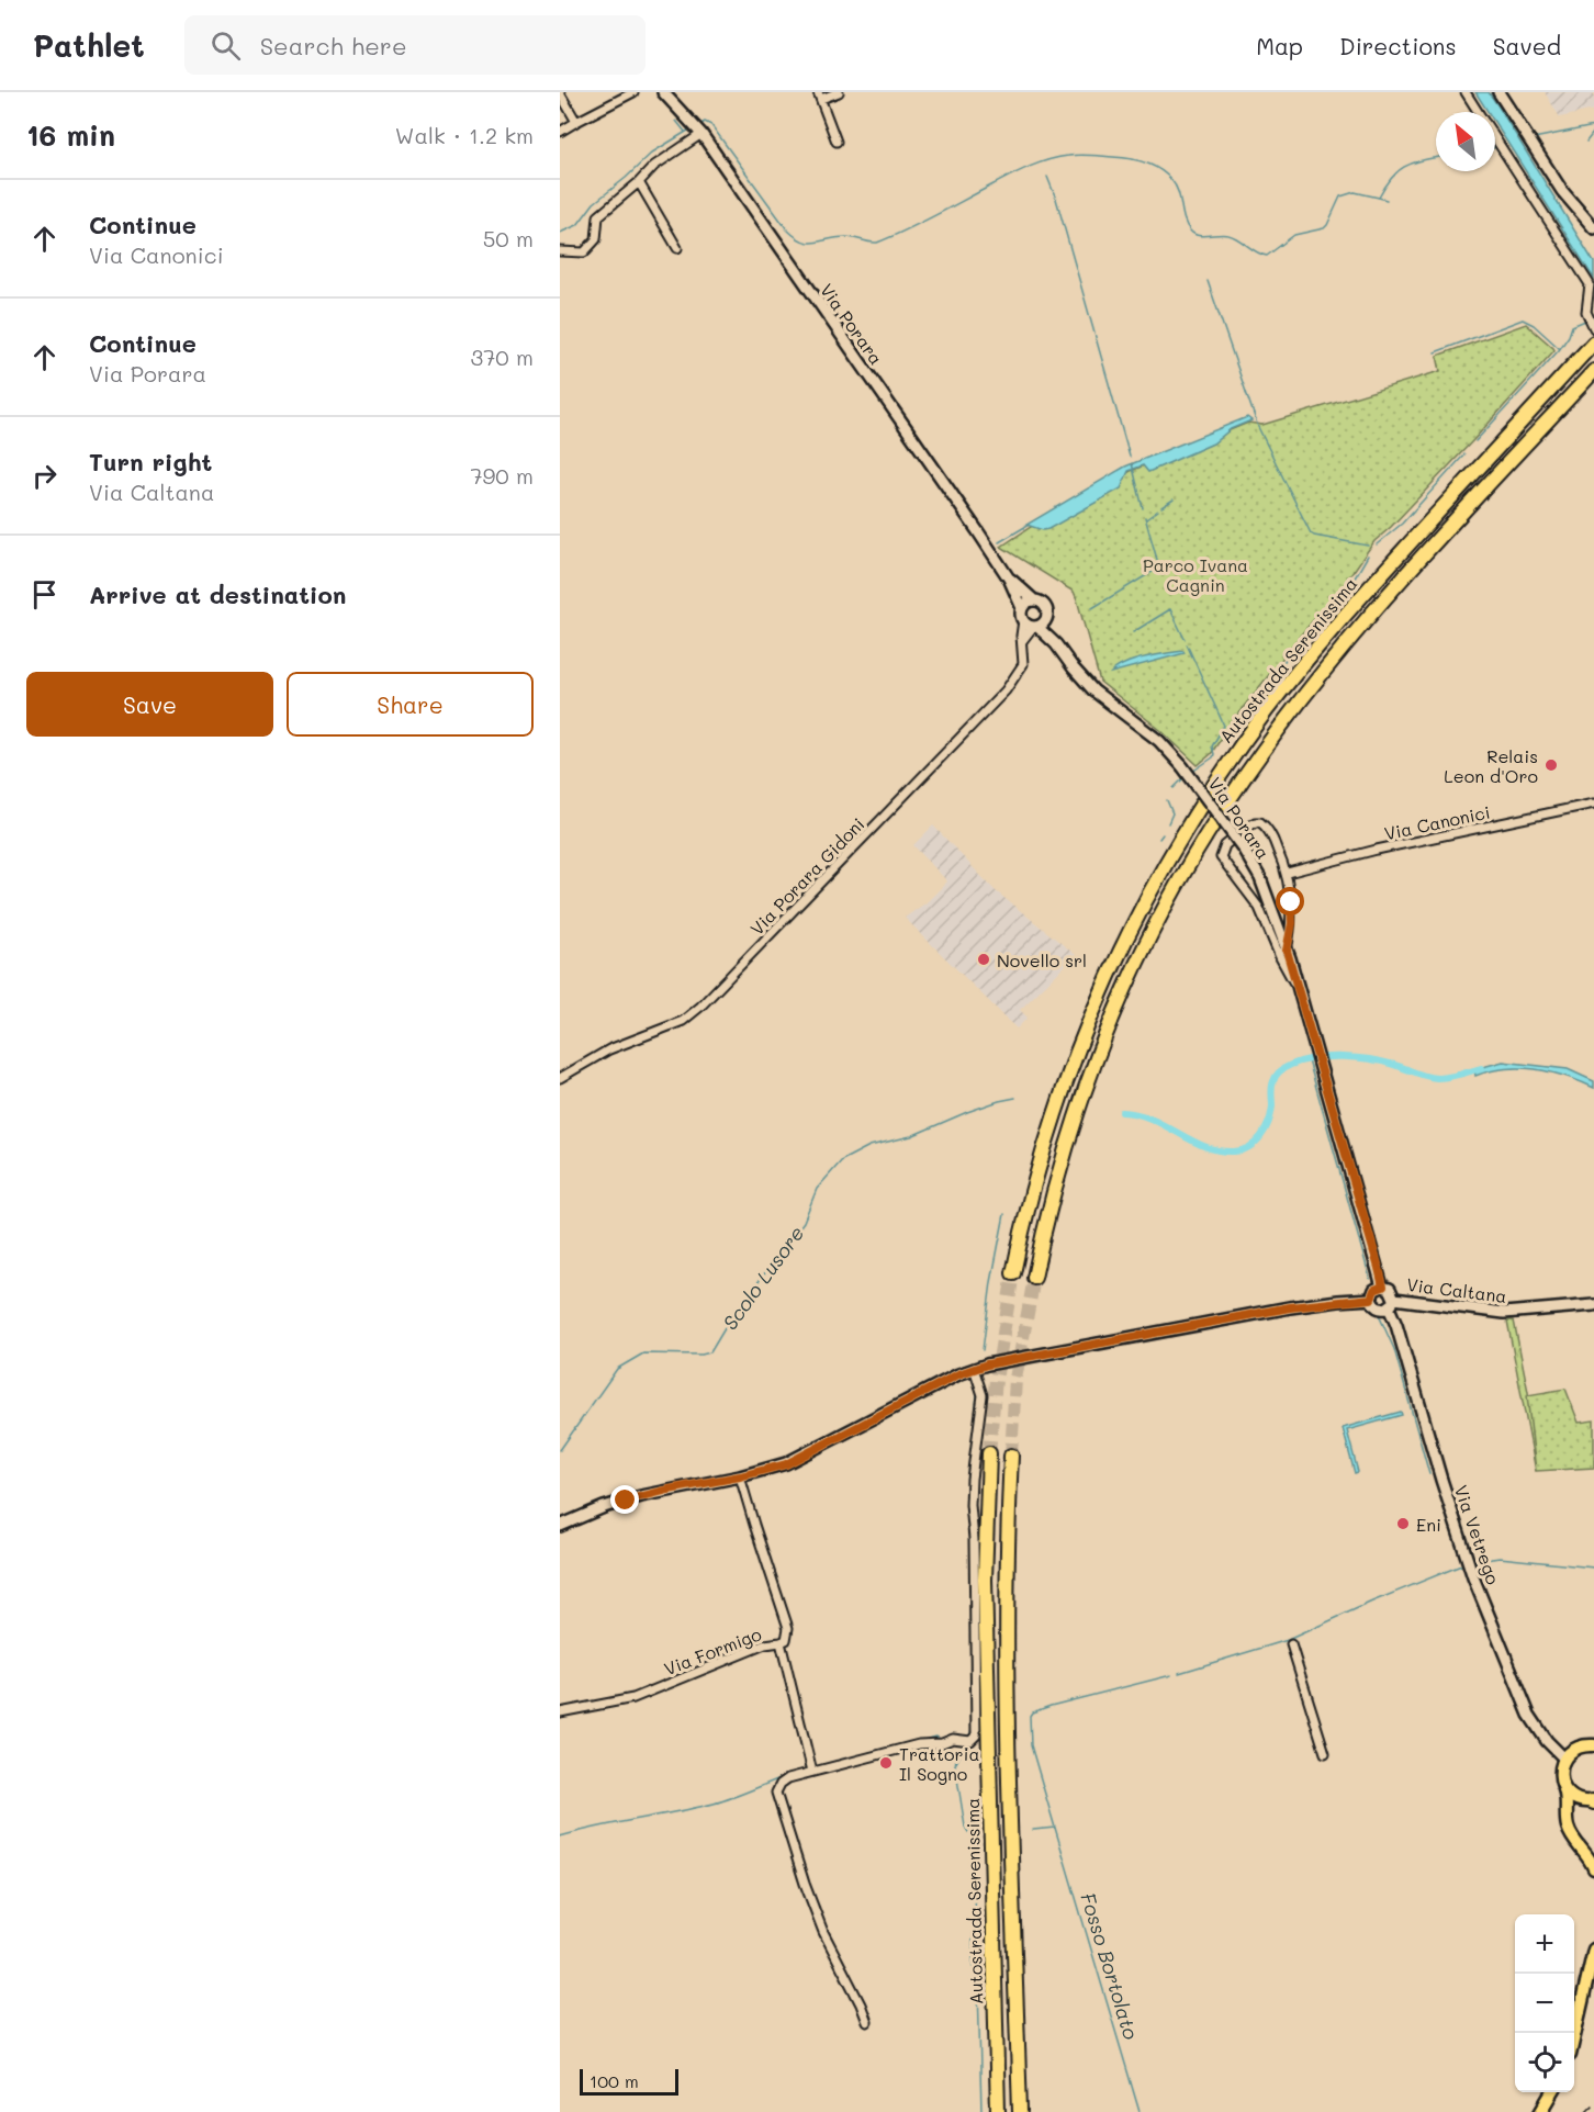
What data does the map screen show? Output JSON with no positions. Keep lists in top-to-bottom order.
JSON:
{
  "streets": {
    "highway": ["Autostrada Serenissima"],
    "main road": ["Via Porara", "Via Caltana", "Via Vetrego"],
    "street": ["Via Canonici", "Via Porara Gidoni", "Via Formigo"]
  },
  "crossings": [
    ["Via Porara", "Via Porara Gidoni"],
    ["Via Porara", "Via Caltana"],
    ["Via Porara", "Via Vetrego"],
    ["Via Caltana", "Via Vetrego"]
  ],
  "water": ["Scolo Lusore", "Fosso Bortolato"],
  "parks": ["Parco Ivana Cagnin"],
  "places": [
    "Relais Leon d'Oro",
    "Novello srl",
    "Eni",
    "Trattoria Il Sogno"
  ],
  "scale_bar": "100 m",
  "north": "top left",
  "page": {
    "header": "Pathlet",
    "search": "Search here",
    "nav": ["Map", "Directions", "Saved"],
    "heading": ["16 min", "Walk · 1.2 km"],
    "list": [
      ["Continue", "Via Canonici", "50 m"],
      ["Continue", "Via Porara", "370 m"],
      ["Turn right", "Via Caltana", "790 m"],
      "Arrive at destination"
    ],
    "buttons": ["Save", "Share"],
    "map_buttons": ["+", "−"],
    "scale": "100 m"
  }
}
